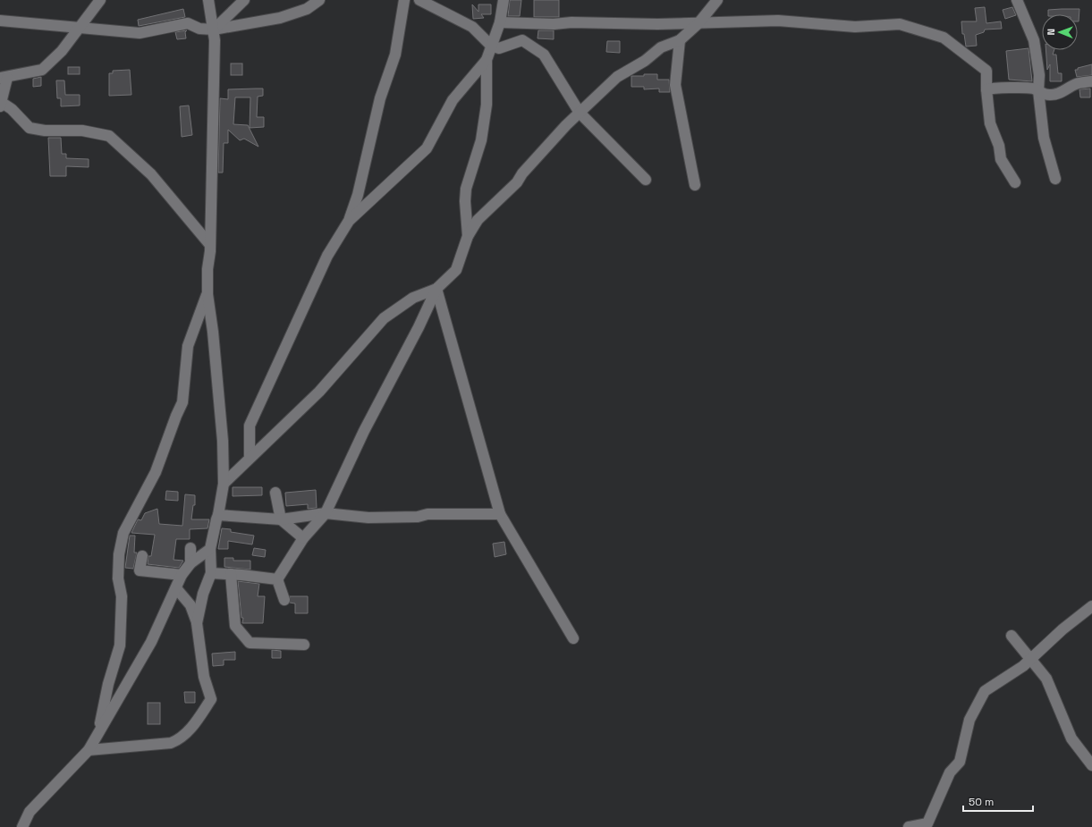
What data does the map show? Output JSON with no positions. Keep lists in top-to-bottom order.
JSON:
{
  "scale_bar": "50 m",
  "north": "left"
}
